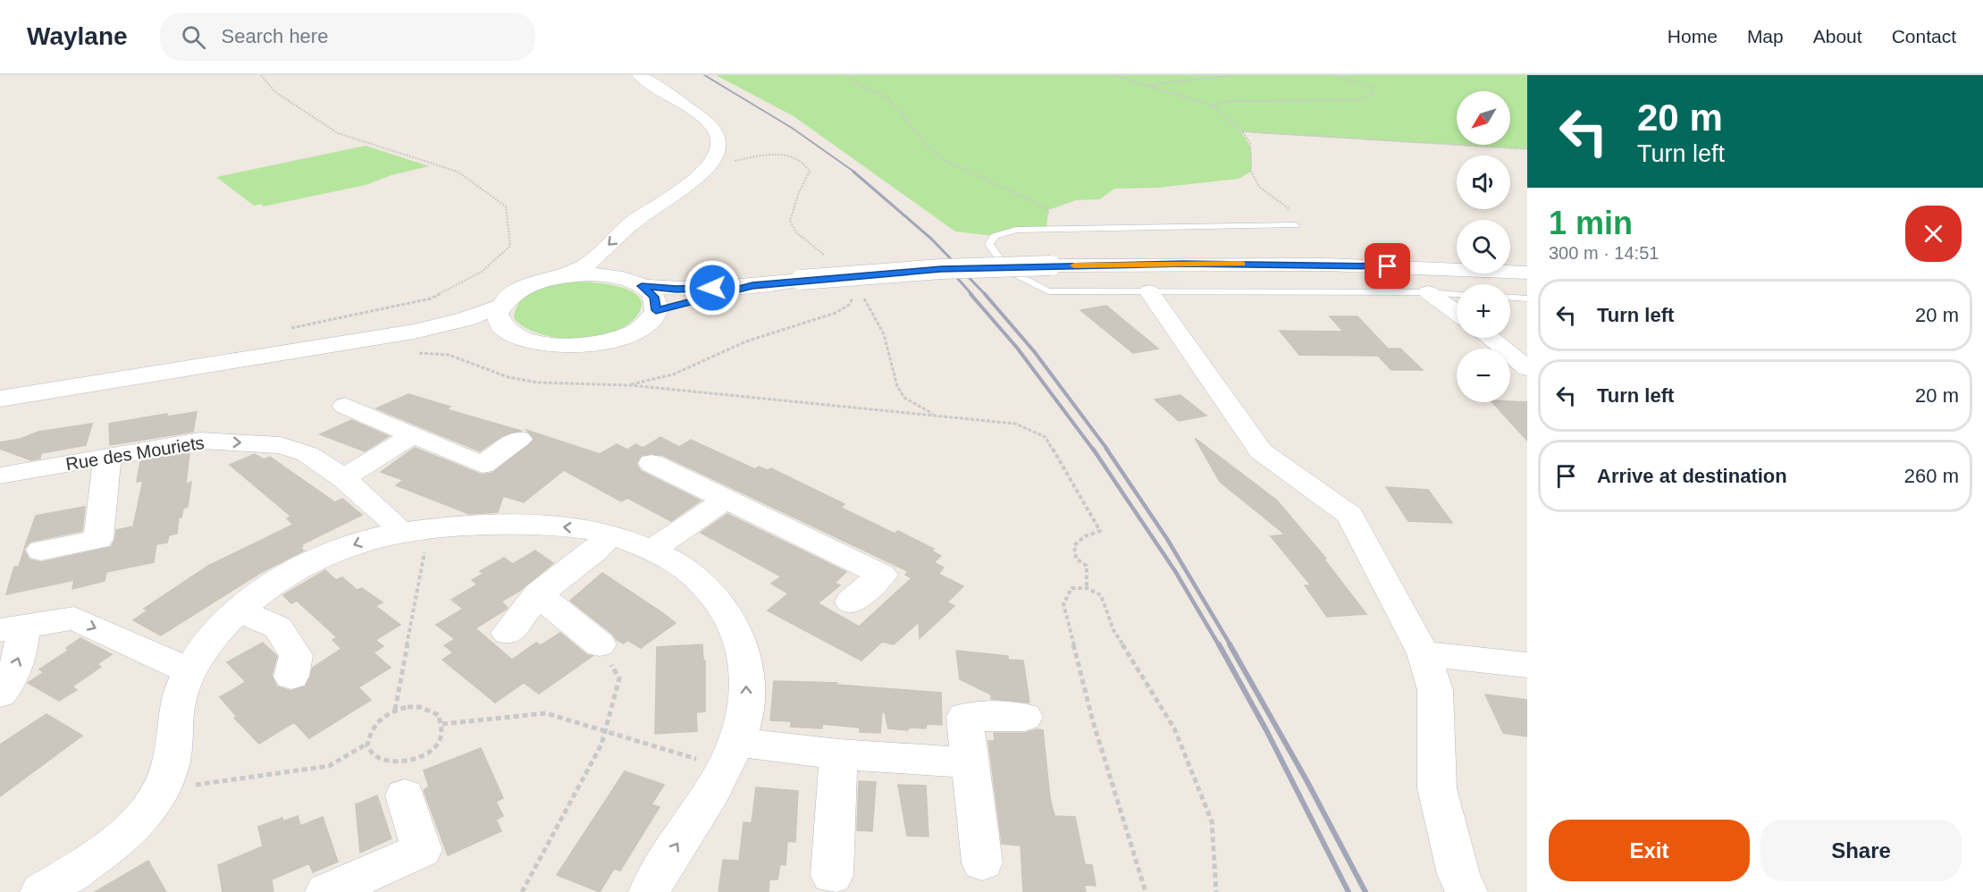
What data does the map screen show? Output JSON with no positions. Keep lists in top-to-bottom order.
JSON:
{
  "streets": {
    "street": ["Rue des Mouriets"]
  },
  "north": "bottom left",
  "page": {
    "header": "Waylane",
    "search": "Search here",
    "nav": [
      "Home",
      "Map",
      "About",
      "Contact"
    ],
    "turn": ["20 m", "Turn left"],
    "map_buttons": ["+", "−"],
    "heading": ["1 min", "300 m · 14:51"],
    "list": [
      {
        "name": "Turn left",
        "value": "20 m"
      },
      {
        "name": "Turn left",
        "value": "20 m"
      },
      {
        "name": "Arrive at destination",
        "value": "260 m"
      }
    ],
    "buttons": ["Exit", "Share"]
  }
}
